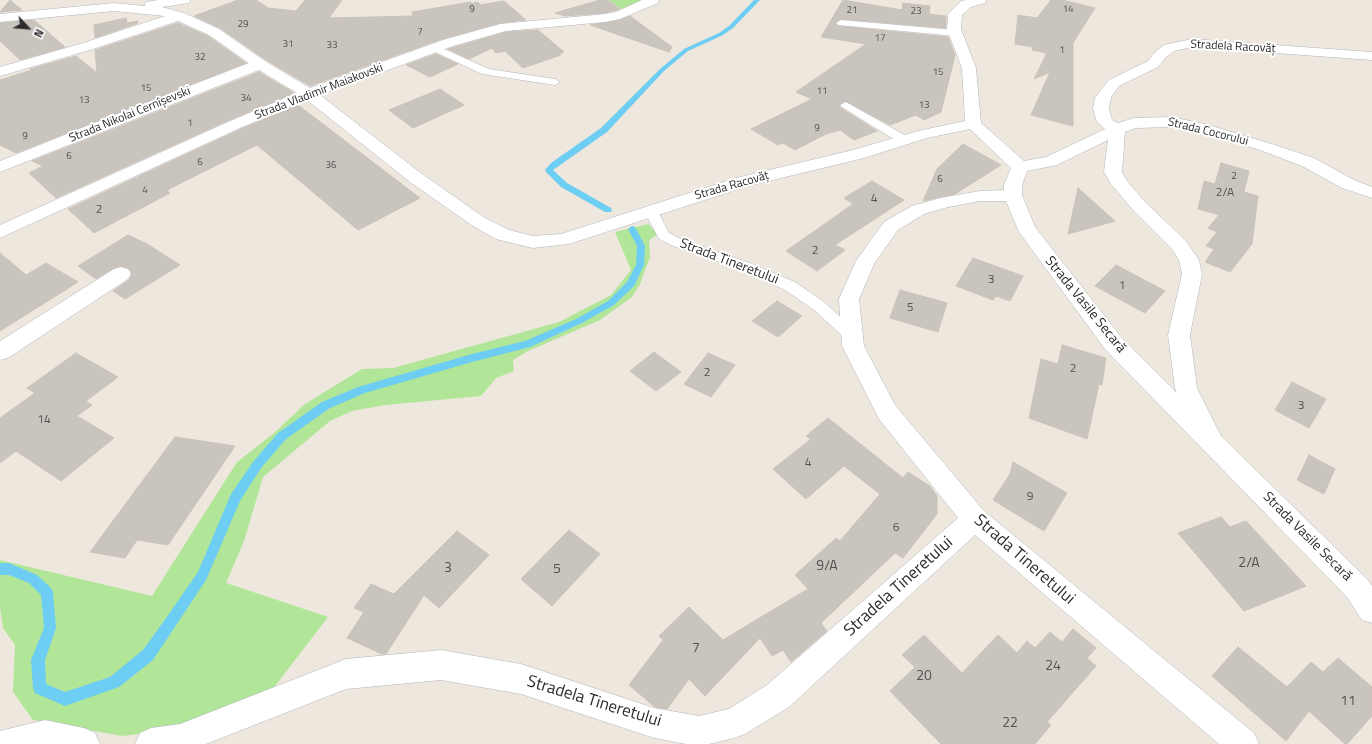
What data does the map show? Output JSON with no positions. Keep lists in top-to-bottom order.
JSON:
{
  "streets": {
    "street": [
      "Stradela Racovăț",
      "Strada Vladimir Maiakovski",
      "Strada Nikolai Cernîșevski",
      "Strada Cocorului",
      "Strada Racovăț",
      "Strada Tineretului",
      "Strada Vasile Secară",
      "Stradela Tineretului"
    ]
  },
  "crossings": [
    ["Stradela Racovăț", "Strada Cocorului"],
    ["Stradela Racovăț", "Strada Vasile Secară"],
    ["Strada Vladimir Maiakovski", "Strada Racovăț"],
    ["Strada Nikolai Cernîșevski", "Strada Racovăț"],
    ["Strada Cocorului", "Strada Vasile Secară"],
    ["Strada Racovăț", "Strada Tineretului"],
    ["Strada Tineretului", "Strada Vasile Secară"],
    ["Strada Tineretului", "Stradela Tineretului"]
  ],
  "house_numbers": [
    "9",
    "14",
    "21",
    "23",
    "29",
    "7",
    "17",
    "31",
    "33",
    "1",
    "32",
    "15",
    "15",
    "11",
    "34",
    "13",
    "13",
    "1",
    "9",
    "9",
    "6",
    "6",
    "36",
    "2",
    "6",
    "4",
    "2/A",
    "4",
    "2",
    "2",
    "3",
    "1",
    "5",
    "2",
    "2",
    "3",
    "14",
    "4",
    "9",
    "6",
    "2/A",
    "9/A",
    "3",
    "5",
    "7",
    "24",
    "20",
    "11",
    "22"
  ],
  "north": "bottom right"
}
